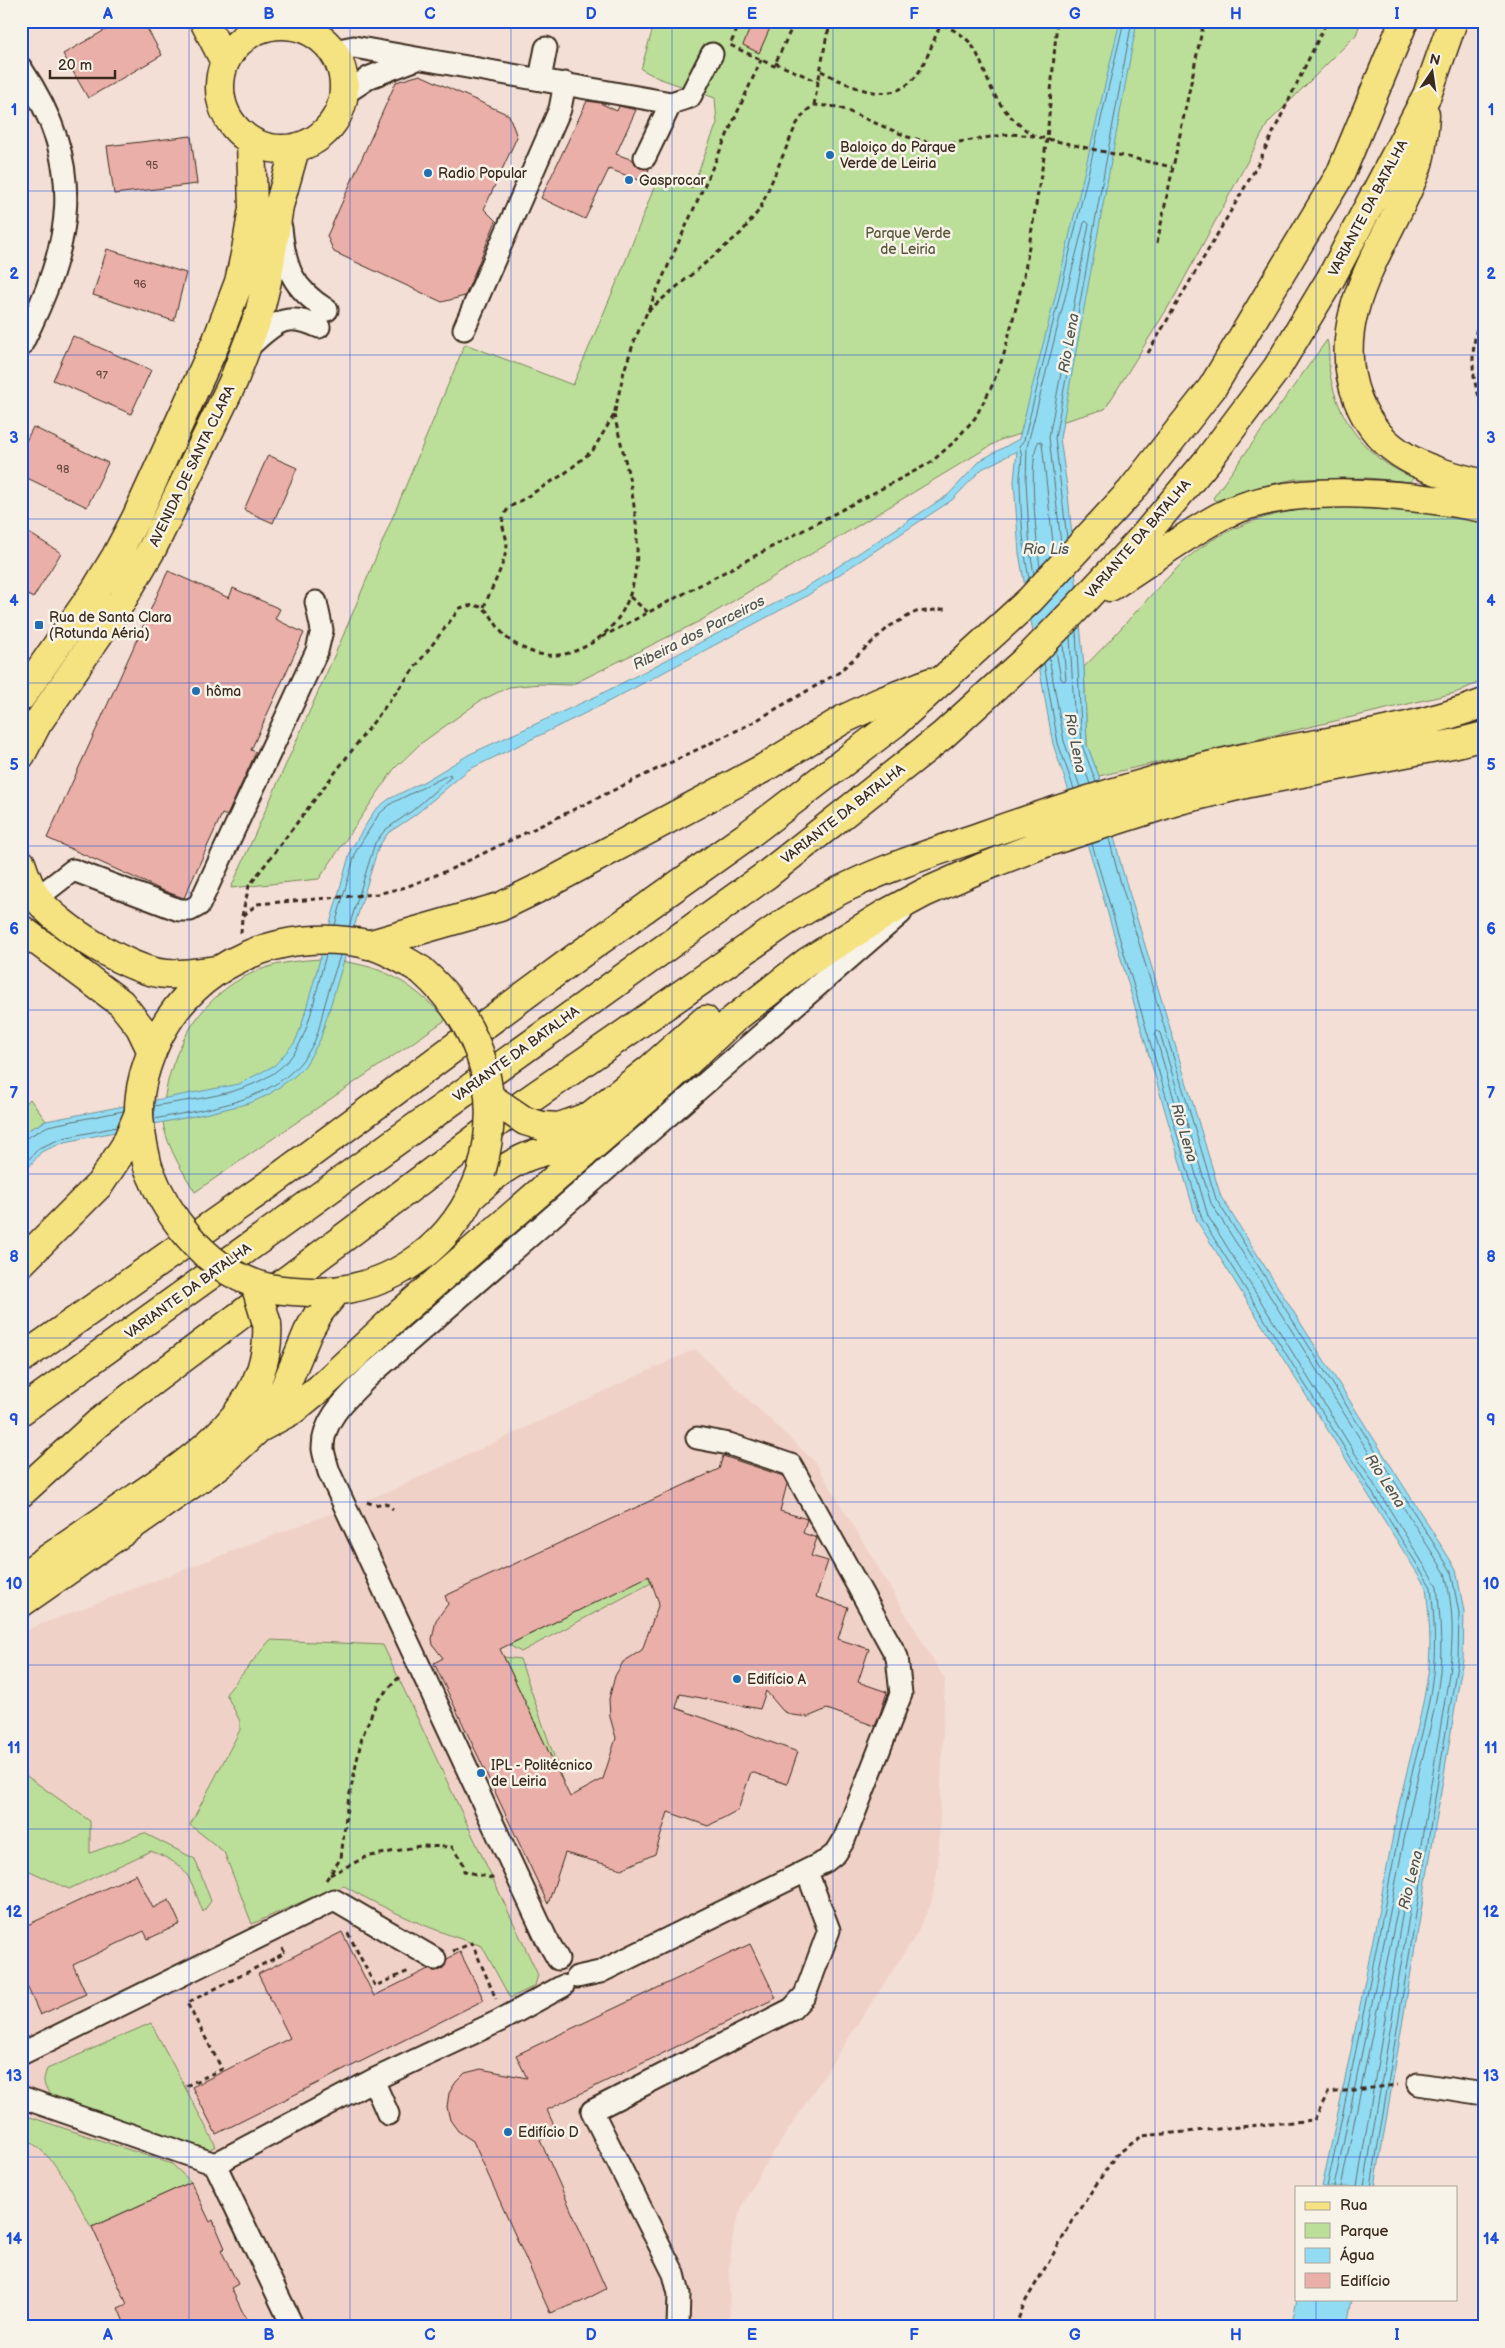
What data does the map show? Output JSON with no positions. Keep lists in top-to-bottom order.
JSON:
{
  "streets": {
    "main road": ["VARIANTE DA BATALHA", "AVENIDA DE SANTA CLARA"]
  },
  "water": ["Rio Lena", "Rio Lis", "Ribeira dos Parceiros"],
  "parks": ["Parque Verde de Leiria"],
  "places": {
    "other": [
      "Baloiço do Parque Verde de Leiria",
      "Radio Popular",
      "Gasprocar",
      "hôma",
      "Edifício A",
      "IPL - Politécnico de Leiria",
      "Edifício D"
    ],
    "transit": ["Rua de Santa Clara (Rotunda Aéria)"]
  },
  "house_numbers": [
    "95",
    "96",
    "97",
    "98"
  ],
  "legend": [
    "Rua",
    "Parque",
    "Água",
    "Edifício"
  ],
  "scale_bar": "20 m",
  "north": "top",
  "grid": {
    "columns": [
      "A",
      "B",
      "C",
      "D",
      "E",
      "F",
      "G",
      "H",
      "I"
    ],
    "rows": [
      "1",
      "2",
      "3",
      "4",
      "5",
      "6",
      "7",
      "8",
      "9",
      "10",
      "11",
      "12",
      "13",
      "14"
    ]
  }
}
